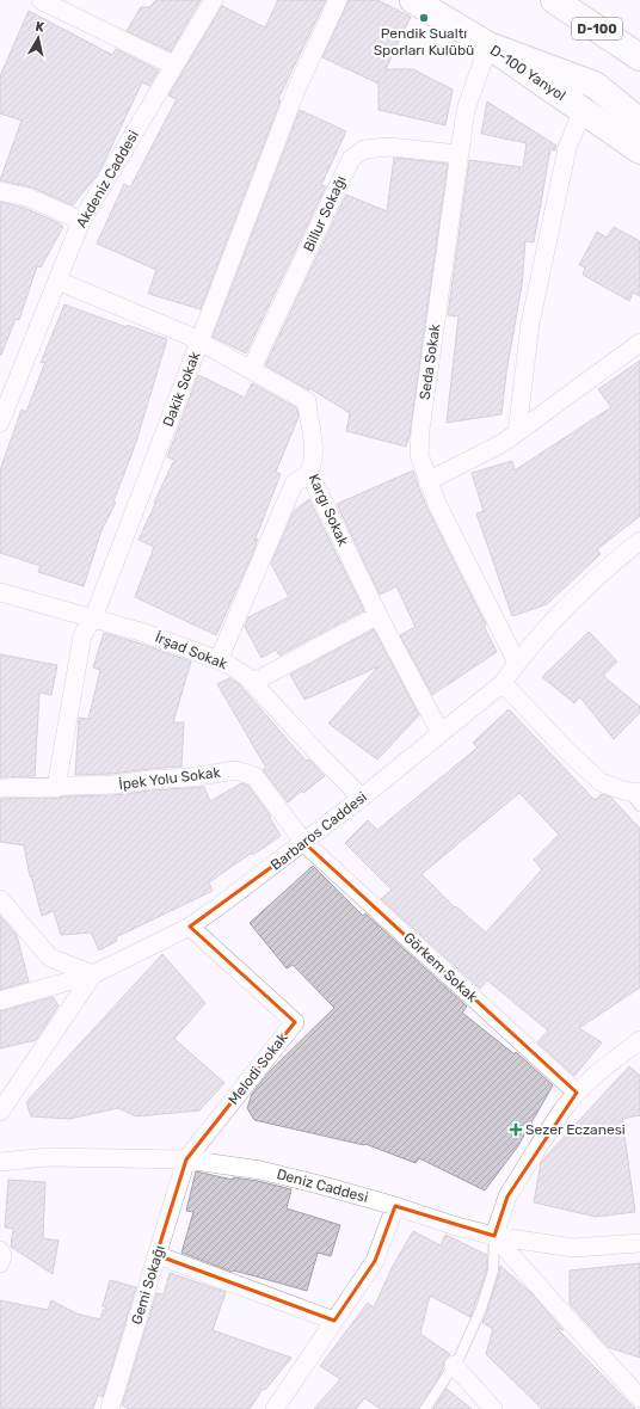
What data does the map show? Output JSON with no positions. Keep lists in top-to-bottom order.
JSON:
{
  "streets": {
    "main road": ["D-100", "D-100 Yanyol"],
    "street": [
      "Akdeniz Caddesi",
      "Billur Sokağı",
      "Seda Sokak",
      "Dakik Sokak",
      "Kargı Sokak",
      "İrşad Sokak",
      "İpek Yolu Sokak",
      "Barbaros Caddesi",
      "Görkem Sokak",
      "Melodi Sokak",
      "Deniz Caddesi",
      "Gemi Sokağı"
    ]
  },
  "crossings": [
    ["D-100 Yanyol", "Seda Sokak"],
    ["Akdeniz Caddesi", "Kargı Sokak"],
    ["Billur Sokağı", "Seda Sokak"],
    ["Billur Sokağı", "Kargı Sokak"],
    ["Seda Sokak", "Barbaros Caddesi"],
    ["Dakik Sokak", "Kargı Sokak"],
    ["Dakik Sokak", "İrşad Sokak"],
    ["Dakik Sokak", "İpek Yolu Sokak"],
    ["Kargı Sokak", "Barbaros Caddesi"],
    ["İrşad Sokak", "Barbaros Caddesi"],
    ["İpek Yolu Sokak", "Barbaros Caddesi"],
    ["İpek Yolu Sokak", "Görkem Sokak"],
    ["Barbaros Caddesi", "Görkem Sokak"],
    ["Barbaros Caddesi", "Melodi Sokak"],
    ["Melodi Sokak", "Deniz Caddesi"],
    ["Melodi Sokak", "Gemi Sokağı"],
    ["Deniz Caddesi", "Gemi Sokağı"]
  ],
  "places": {
    "other": ["Pendik Sualtı Sporları Kulübü"],
    "health": ["Sezer Eczanesi"]
  },
  "north": "top"
}
